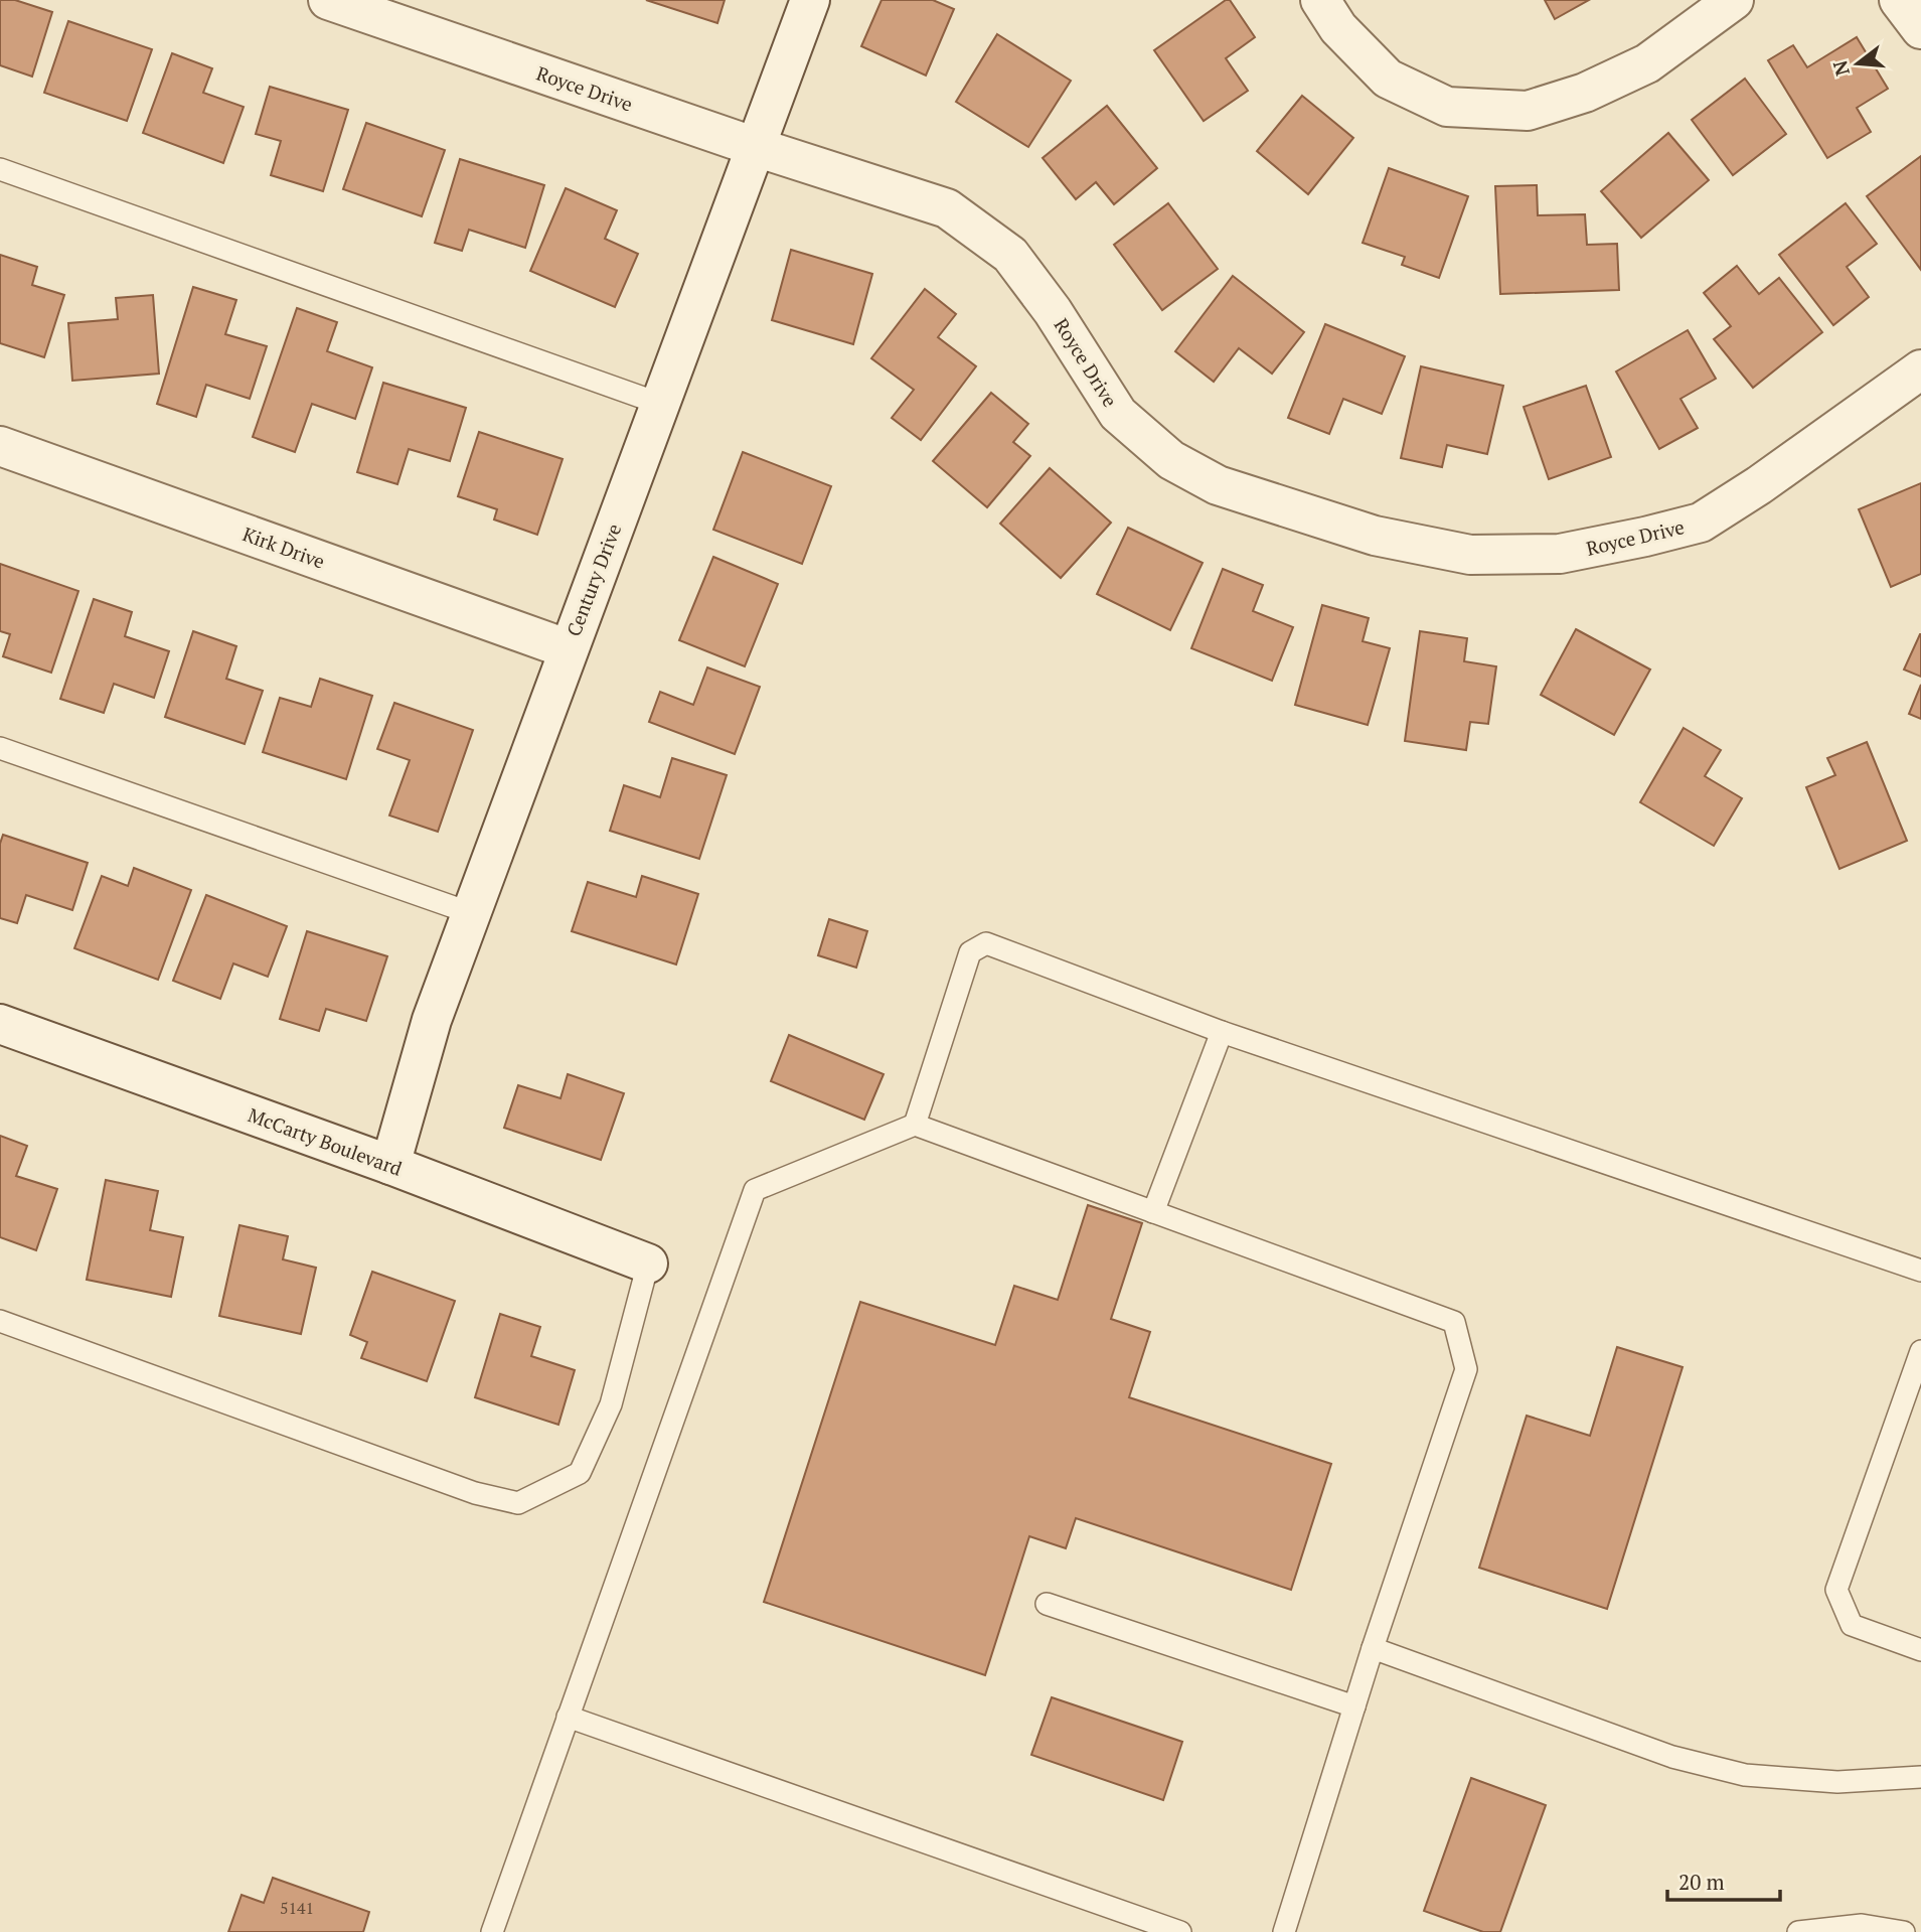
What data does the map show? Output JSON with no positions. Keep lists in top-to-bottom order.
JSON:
{
  "streets": {
    "street": [
      "Royce Drive",
      "Kirk Drive",
      "Century Drive",
      "McCarty Boulevard"
    ]
  },
  "crossings": [
    ["Royce Drive", "Century Drive"],
    ["Kirk Drive", "Century Drive"],
    ["Century Drive", "McCarty Boulevard"]
  ],
  "house_numbers": ["5141"],
  "scale_bar": "20 m",
  "north": "left"
}
